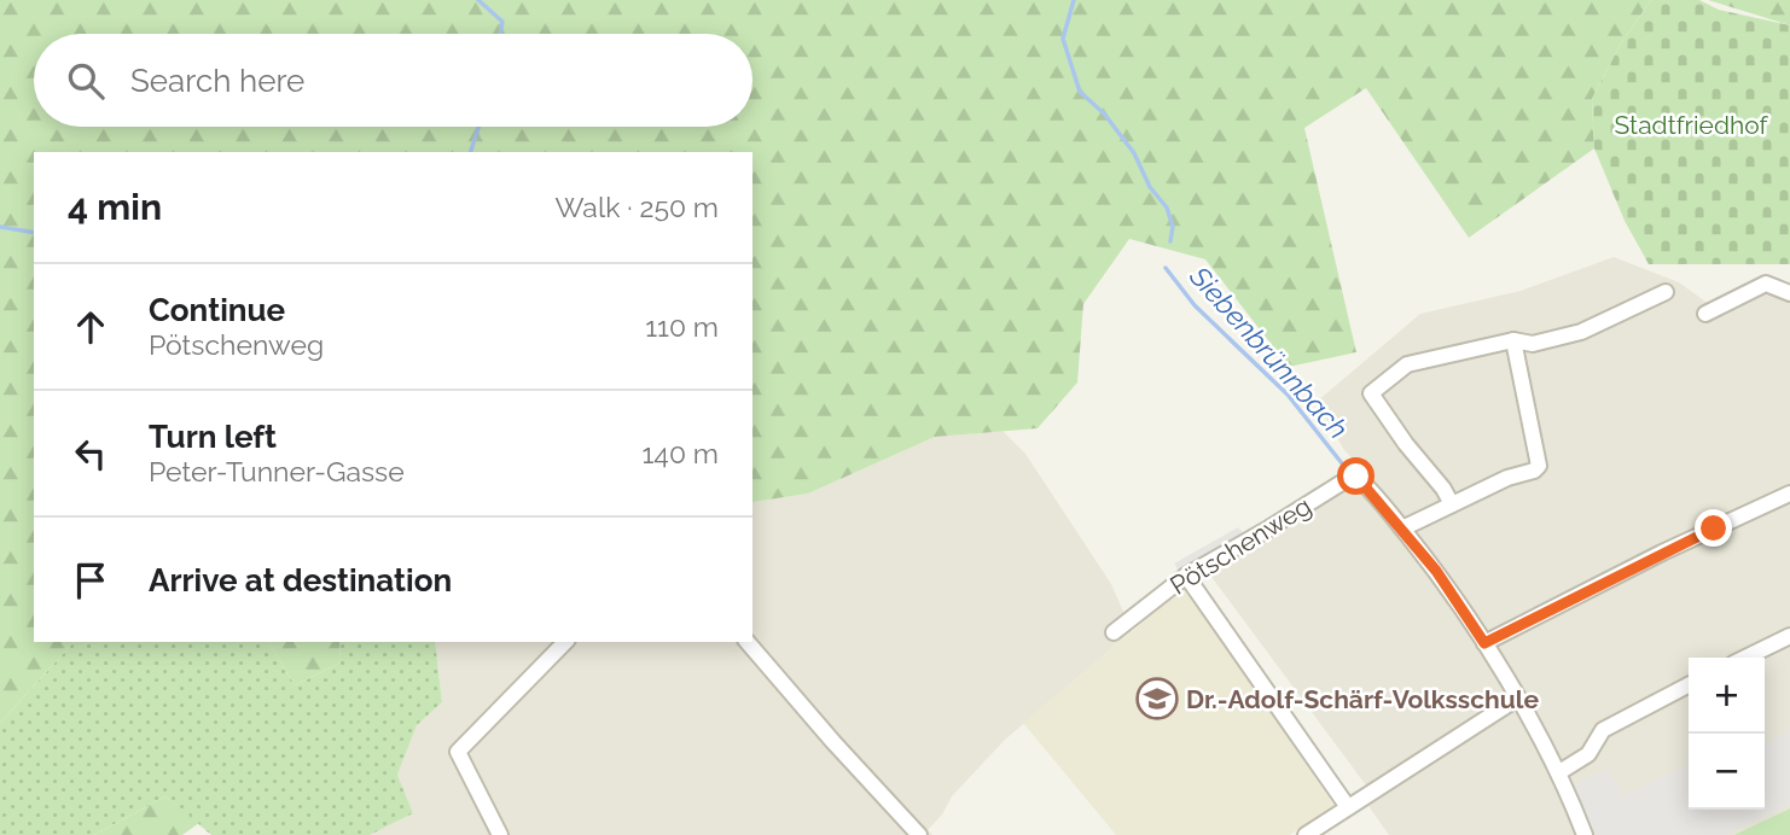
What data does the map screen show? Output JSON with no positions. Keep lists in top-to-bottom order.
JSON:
{
  "streets": {
    "street": ["Pötschenweg"]
  },
  "water": ["Siebenbrünnbach"],
  "parks": ["Stadtfriedhof"],
  "places": {
    "school or university": ["Dr.-Adolf-Schärf-Volksschule"]
  },
  "page": {
    "search": "Search here",
    "heading": ["4 min", "Walk · 250 m"],
    "list": [
      ["Continue", "Pötschenweg", "110 m"],
      ["Turn left", "Peter-Tunner-Gasse", "140 m"],
      "Arrive at destination"
    ],
    "map_buttons": ["+", "−"]
  }
}
